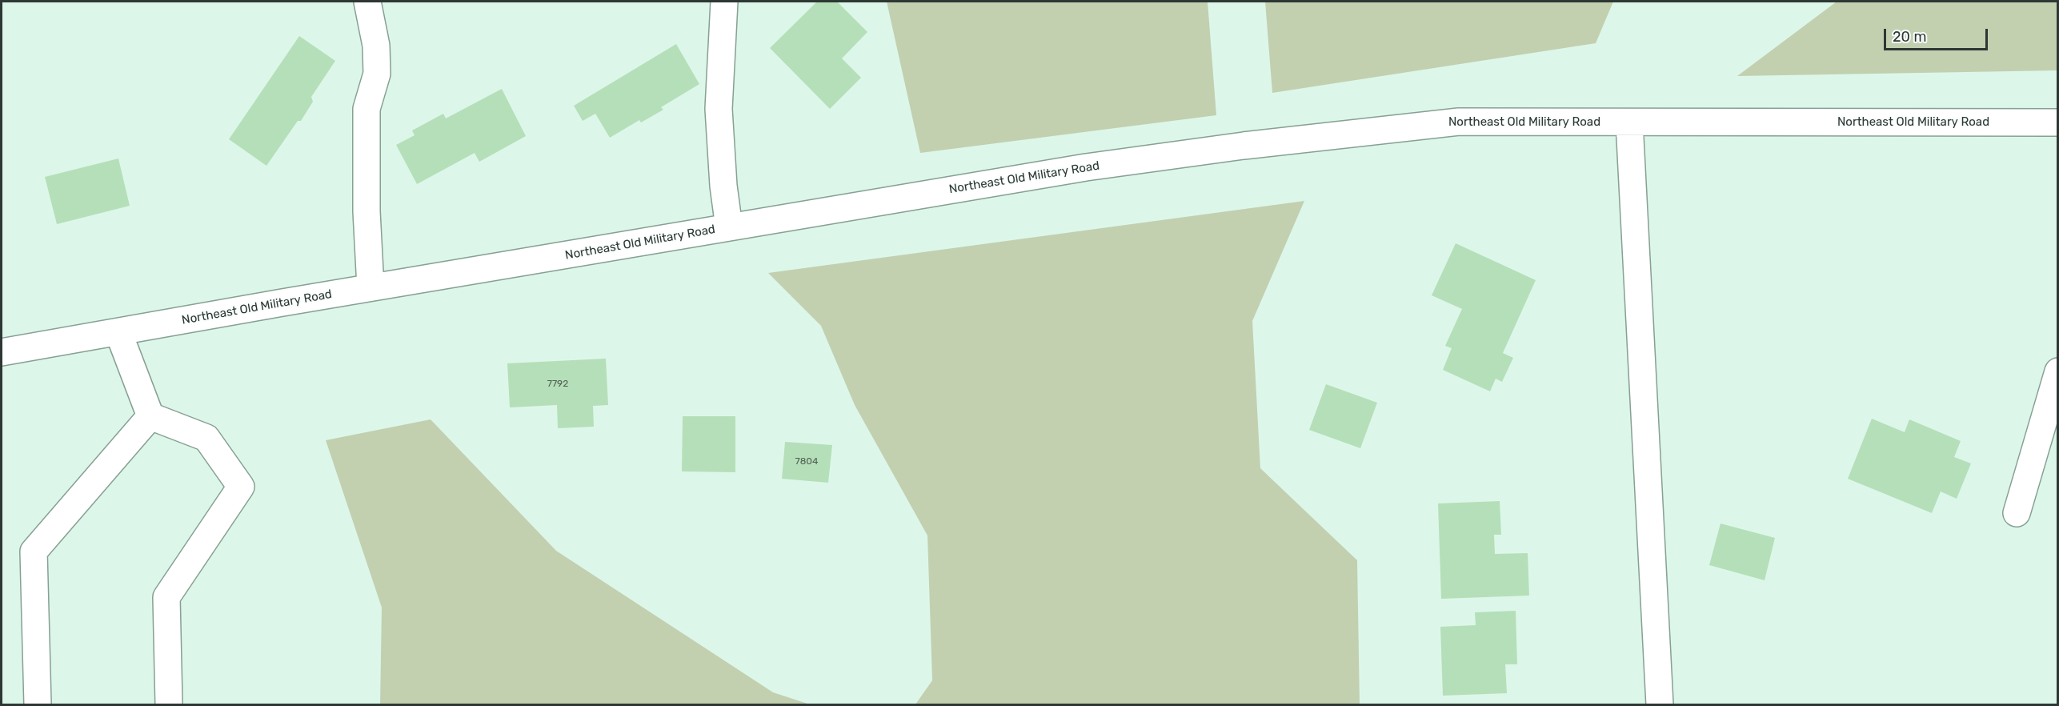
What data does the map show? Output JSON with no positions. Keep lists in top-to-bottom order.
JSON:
{
  "streets": {
    "street": ["Northeast Old Military Road"]
  },
  "house_numbers": ["7792", "7804"],
  "scale_bar": "20 m"
}
